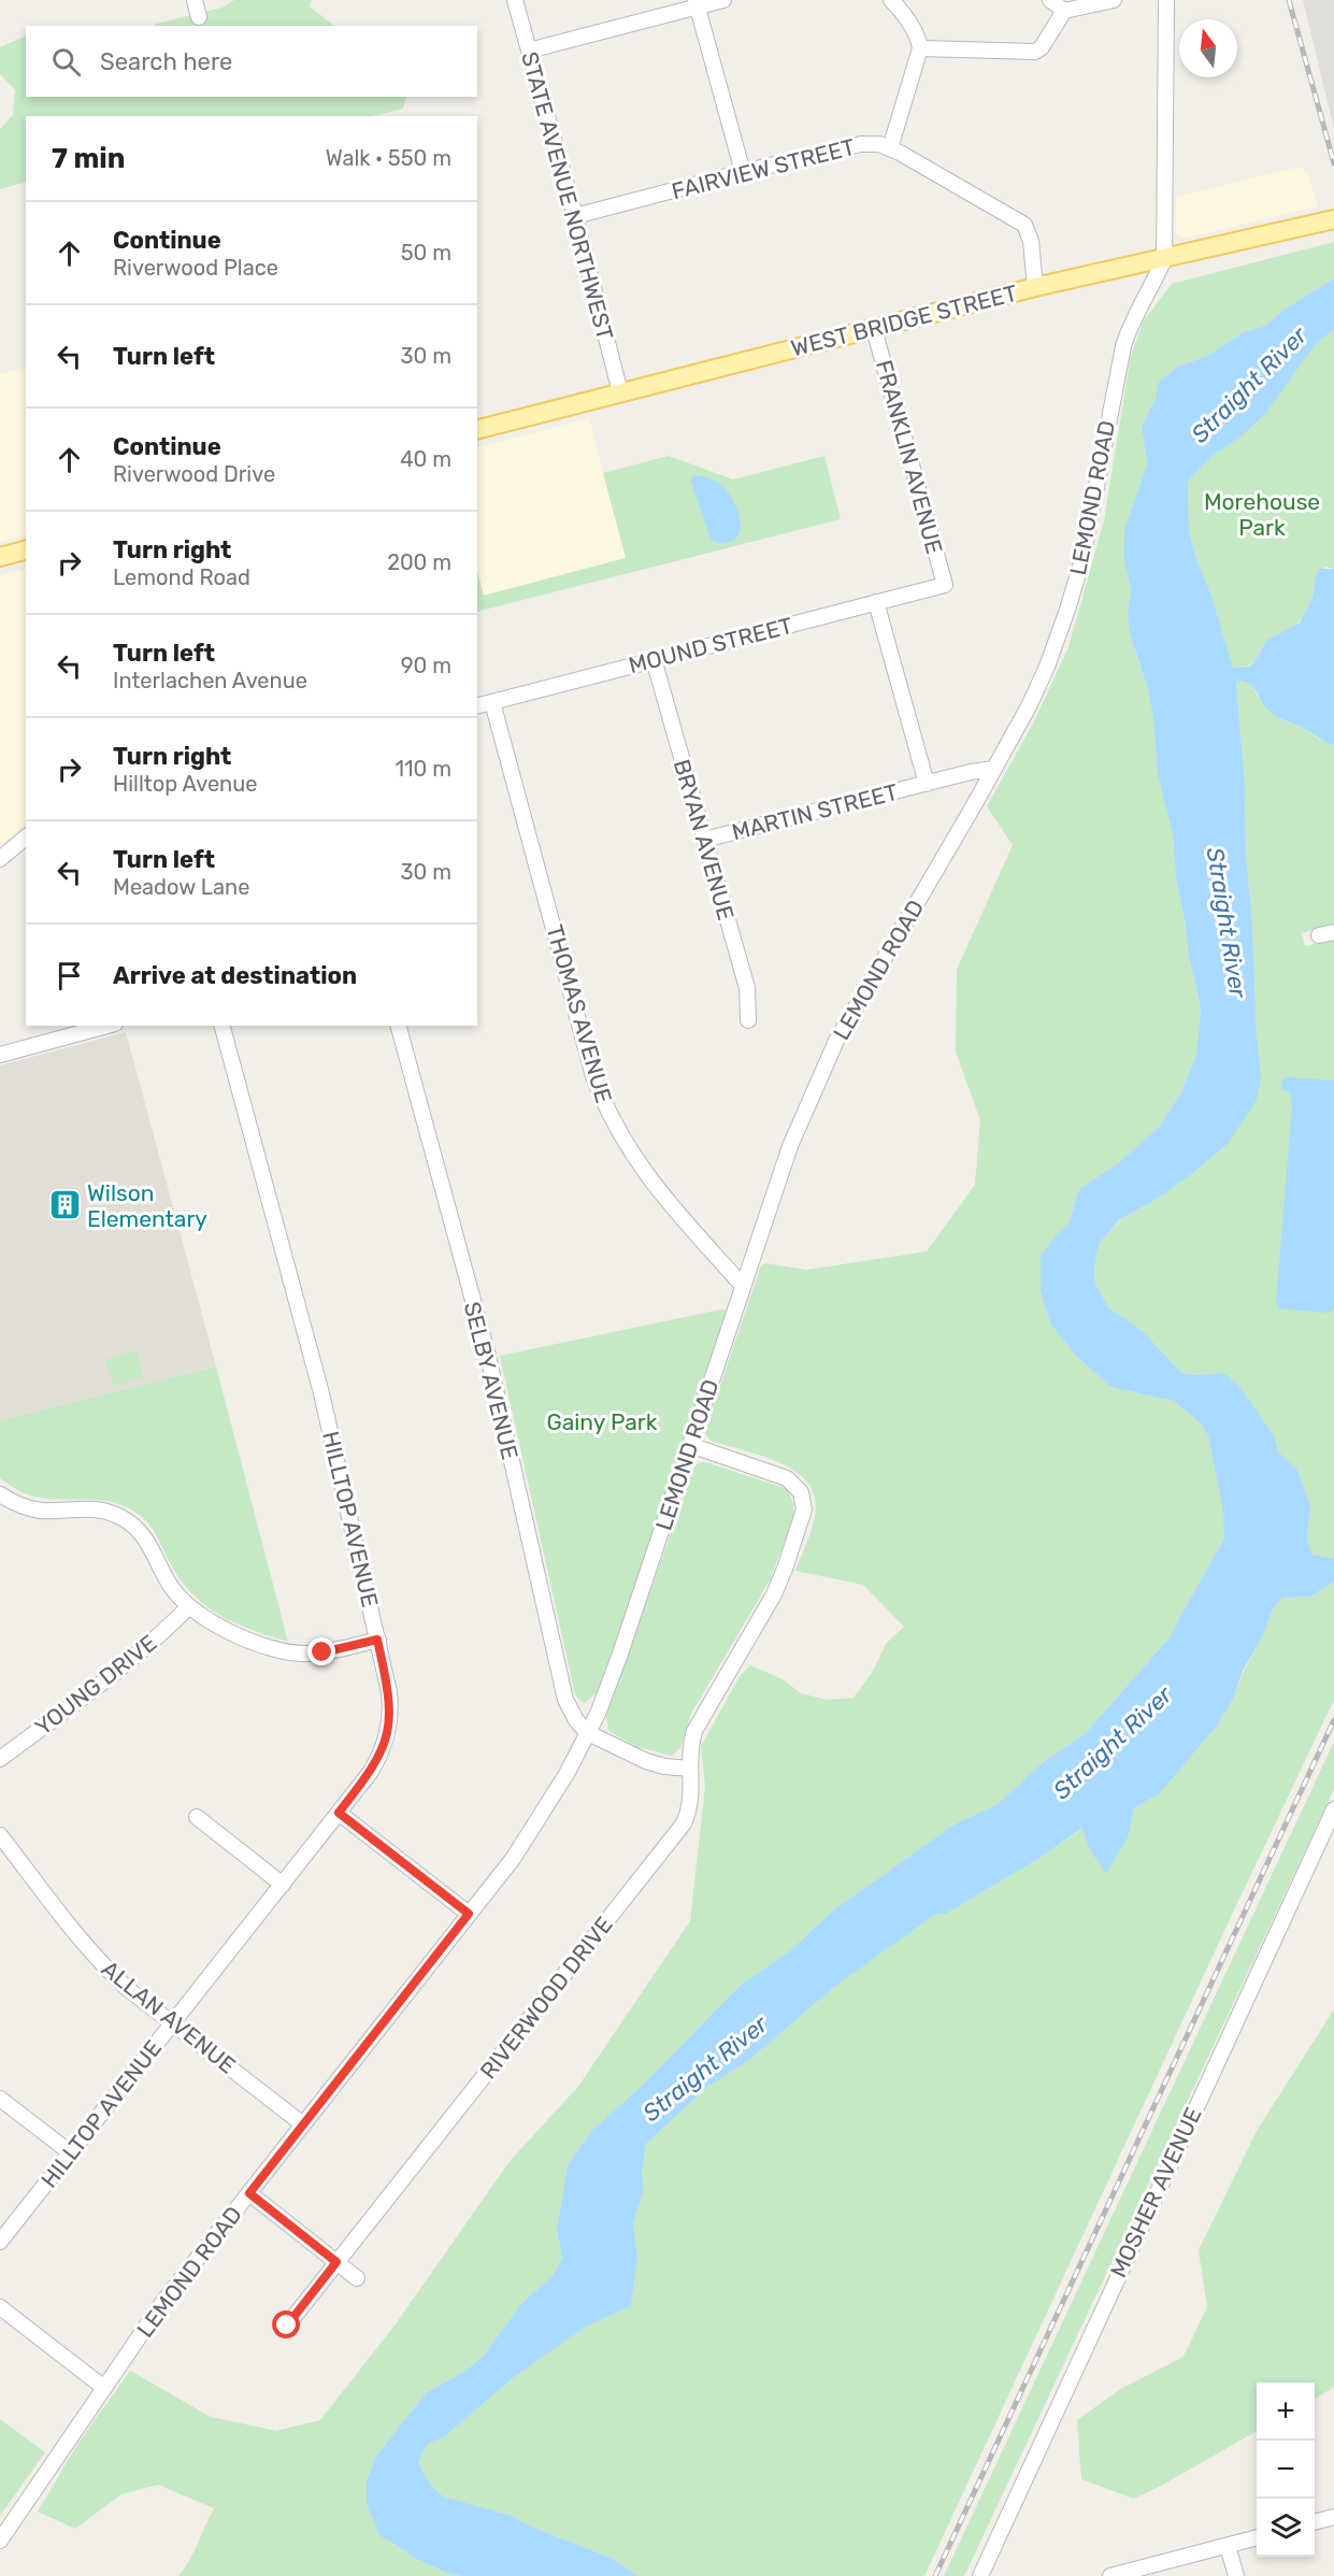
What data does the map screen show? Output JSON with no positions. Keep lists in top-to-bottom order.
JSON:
{
  "streets": {
    "main road": ["WEST BRIDGE STREET"],
    "street": [
      "FAIRVIEW STREET",
      "STATE AVENUE NORTHWEST",
      "FRANKLIN AVENUE",
      "LEMOND ROAD",
      "MOUND STREET",
      "MARTIN STREET",
      "BRYAN AVENUE",
      "THOMAS AVENUE",
      "SELBY AVENUE",
      "HILLTOP AVENUE",
      "YOUNG DRIVE",
      "RIVERWOOD DRIVE",
      "ALLAN AVENUE",
      "MOSHER AVENUE"
    ]
  },
  "crossings": [
    ["FAIRVIEW STREET", "STATE AVENUE NORTHWEST"],
    ["FAIRVIEW STREET", "WEST BRIDGE STREET"],
    ["STATE AVENUE NORTHWEST", "WEST BRIDGE STREET"],
    ["WEST BRIDGE STREET", "FRANKLIN AVENUE"],
    ["WEST BRIDGE STREET", "LEMOND ROAD"],
    ["FRANKLIN AVENUE", "MOUND STREET"],
    ["LEMOND ROAD", "MARTIN STREET"],
    ["LEMOND ROAD", "THOMAS AVENUE"],
    ["LEMOND ROAD", "SELBY AVENUE"],
    ["LEMOND ROAD", "RIVERWOOD DRIVE"],
    ["LEMOND ROAD", "ALLAN AVENUE"],
    ["MOUND STREET", "BRYAN AVENUE"],
    ["MOUND STREET", "THOMAS AVENUE"],
    ["MARTIN STREET", "BRYAN AVENUE"],
    ["HILLTOP AVENUE", "ALLAN AVENUE"]
  ],
  "water": ["Straight River"],
  "parks": ["Morehouse Park", "Gainy Park"],
  "places": {
    "building": ["Wilson Elementary"]
  },
  "north": "top",
  "page": {
    "search": "Search here",
    "heading": ["7 min", "Walk · 550 m"],
    "list": [
      ["Continue", "Riverwood Place", "50 m"],
      ["Turn left", "30 m"],
      ["Continue", "Riverwood Drive", "40 m"],
      ["Turn right", "Lemond Road", "200 m"],
      ["Turn left", "Interlachen Avenue", "90 m"],
      ["Turn right", "Hilltop Avenue", "110 m"],
      ["Turn left", "Meadow Lane", "30 m"],
      "Arrive at destination"
    ],
    "map_buttons": ["+", "−"]
  }
}
